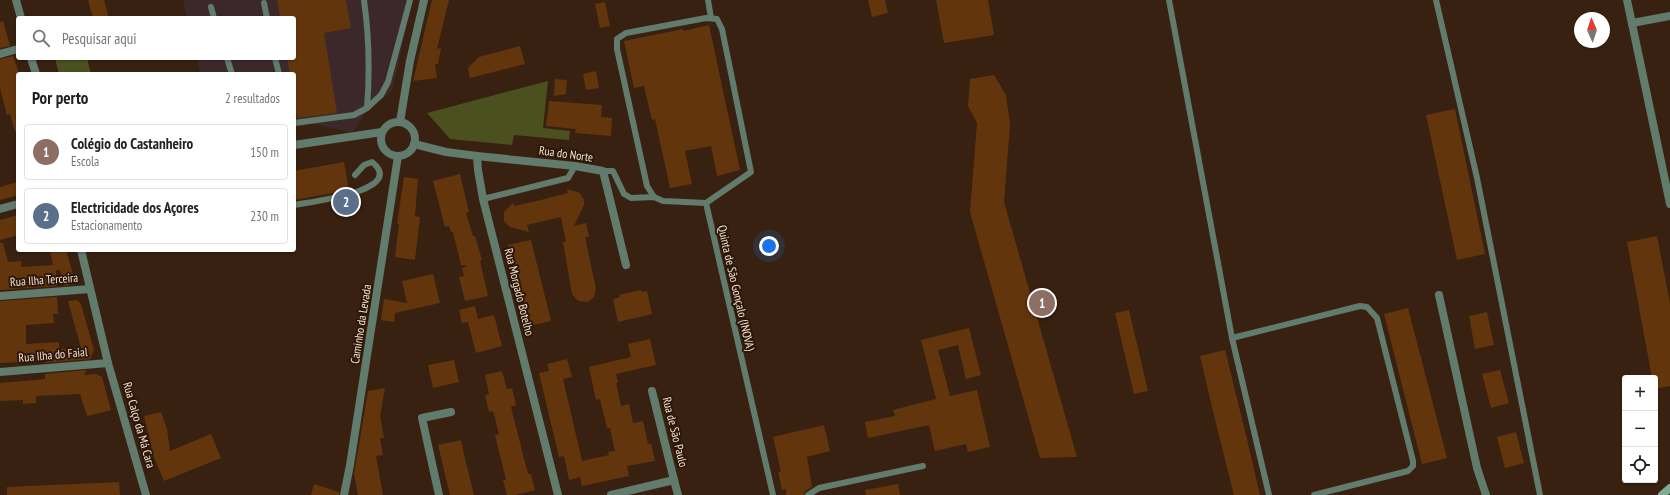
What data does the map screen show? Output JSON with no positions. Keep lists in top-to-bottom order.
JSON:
{
  "streets": {
    "street": [
      "Rua do Norte",
      "Rua Ilha Terceira",
      "Rua Morgado Botelho",
      "Caminho da Levada",
      "Rua Ilha do Faial",
      "Rua Calço da Má Cara",
      "Rua de São Paulo"
    ],
    "lane": ["Quinta de São Gonçalo (INOVA)"]
  },
  "crossings": [
    ["Rua do Norte", "Rua Morgado Botelho"],
    ["Rua Ilha Terceira", "Rua Calço da Má Cara"],
    ["Rua Ilha do Faial", "Rua Calço da Má Cara"]
  ],
  "north": "top",
  "page": {
    "search": "Pesquisar aqui",
    "heading": ["Por perto", "2 resultados"],
    "list": [
      {
        "mark": "1",
        "name": "Colégio do Castanheiro",
        "note": "Escola",
        "value": "150 m"
      },
      {
        "mark": "2",
        "name": "Electricidade dos Açores",
        "note": "Estacionamento",
        "value": "230 m"
      }
    ],
    "pins": ["2", "1"],
    "map_buttons": ["+", "−"]
  }
}
